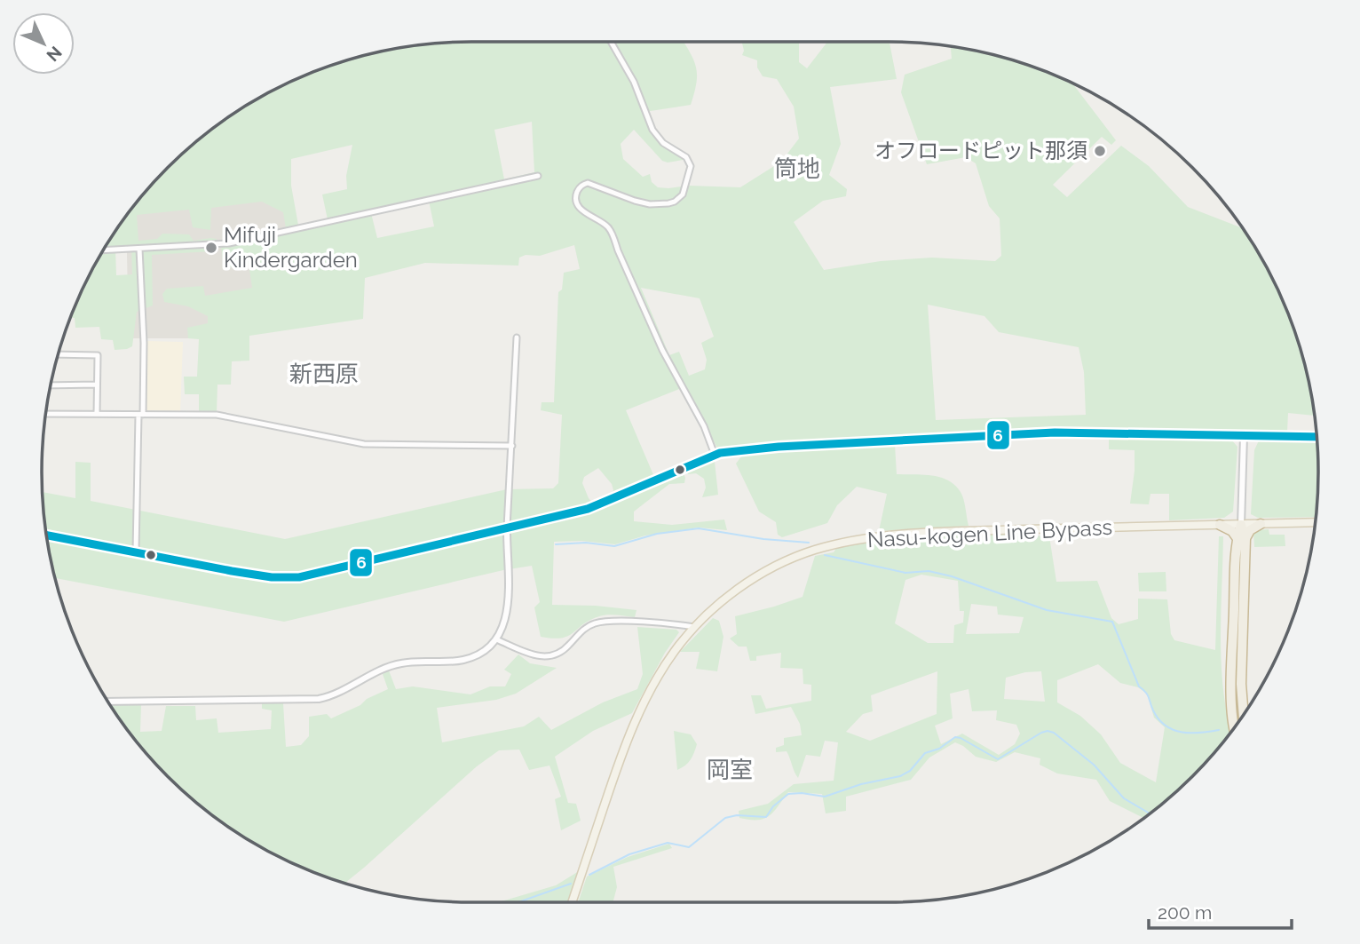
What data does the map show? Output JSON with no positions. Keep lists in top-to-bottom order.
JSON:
{
  "streets": {
    "main road": ["Nasu-kogen Line Bypass"]
  },
  "districts": ["筒地", "新西原", "岡室"],
  "places": ["オフロードピット那須", "Mifuji Kindergarden"],
  "lines": ["transit line 6"],
  "scale_bar": "200 m",
  "north": "bottom right"
}
